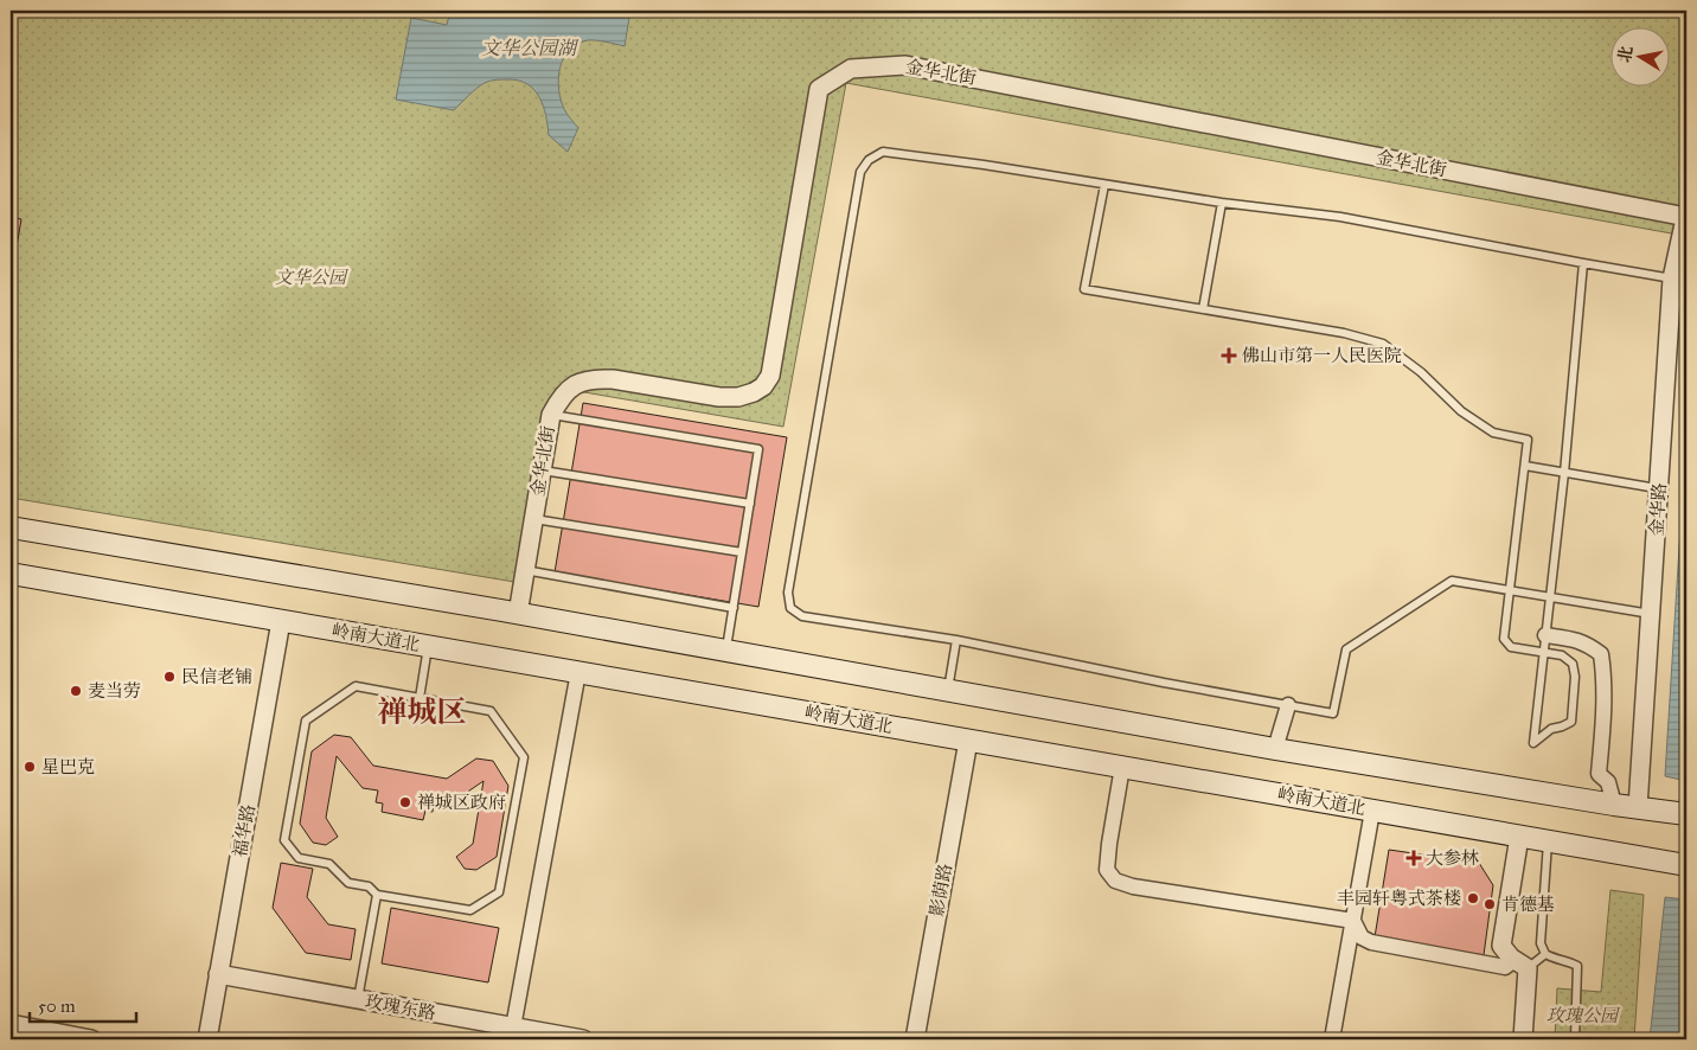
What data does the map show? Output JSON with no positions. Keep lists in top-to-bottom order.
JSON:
{
  "streets": {
    "main road": ["岭南大道北"],
    "street": [
      "金华北街",
      "金华路",
      "福华路",
      "影荫路",
      "玫瑰东路"
    ]
  },
  "crossings": [
    ["金华北街", "金华路"],
    ["岭南大道北", "福华路"],
    ["岭南大道北", "影荫路"],
    ["福华路", "玫瑰东路"]
  ],
  "districts": ["禅城区"],
  "water": ["文华公园湖"],
  "parks": ["文华公园", "玫瑰公园"],
  "places": {
    "health": ["佛山市第一人民医院", "大参林"],
    "other": [
      "民信老铺",
      "麦当劳",
      "星巴克",
      "禅城区政府",
      "丰园轩粤式茶楼",
      "肯德基"
    ]
  },
  "scale_bar": "50 m",
  "north": "left"
}
